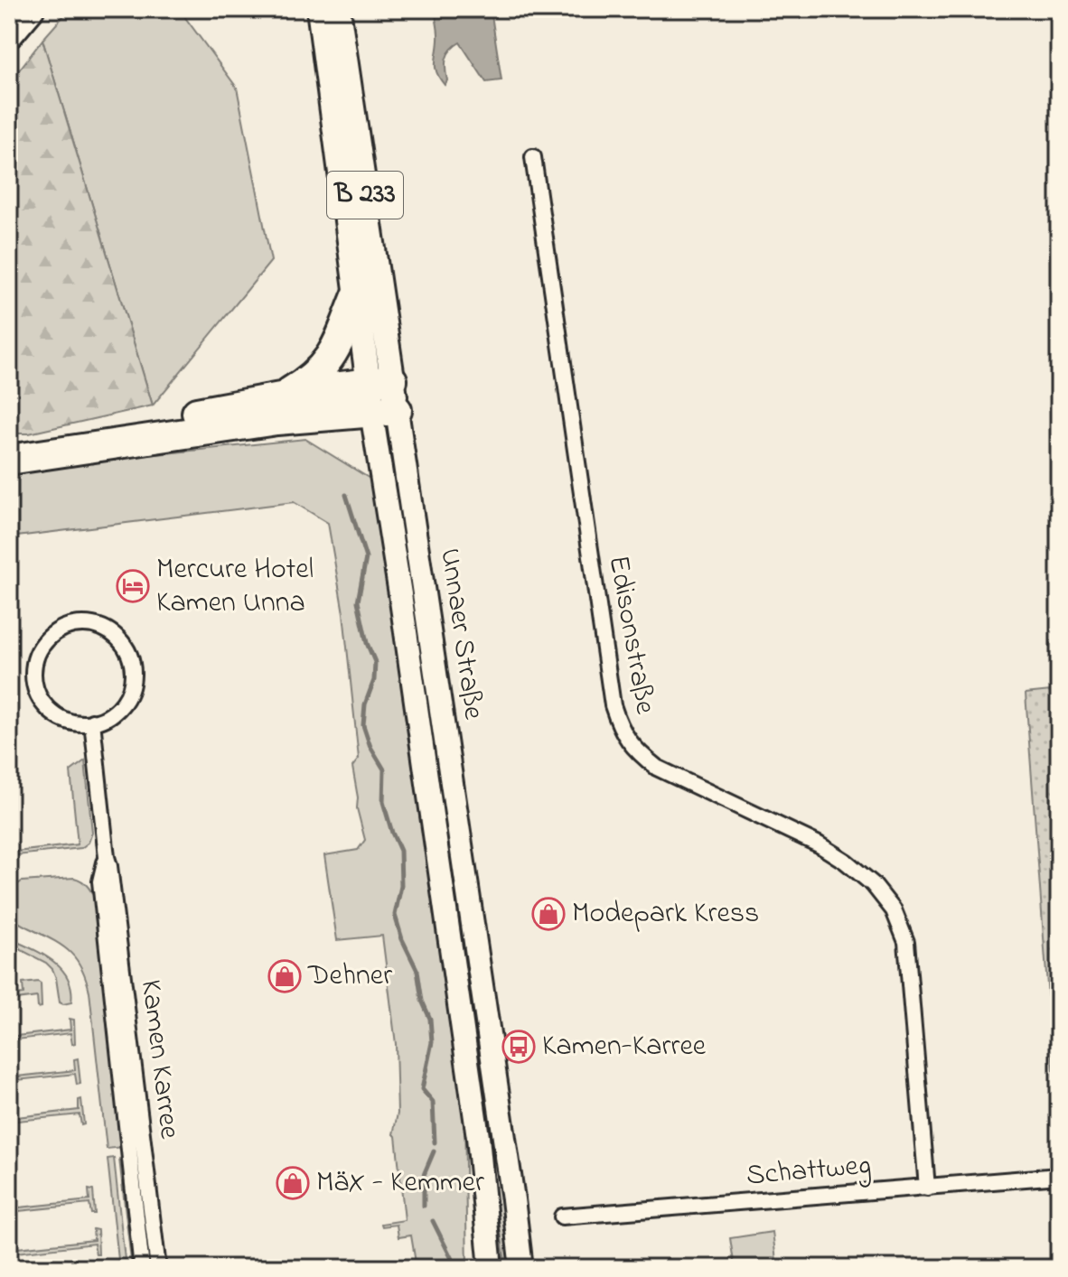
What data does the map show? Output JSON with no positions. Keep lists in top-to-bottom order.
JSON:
{
  "streets": {
    "main road": ["B 233", "Unnaer Straße"],
    "street": ["Edisonstraße", "Kamen Karree", "Schattweg"]
  },
  "crossings": [
    ["Edisonstraße", "Schattweg"]
  ],
  "places": {
    "hotel": ["Mercure Hotel Kamen Unna"],
    "shop": ["Modepark Kress", "Dehner", "MäX - Kemmer"],
    "bus stop": ["Kamen-Karree"]
  }
}
